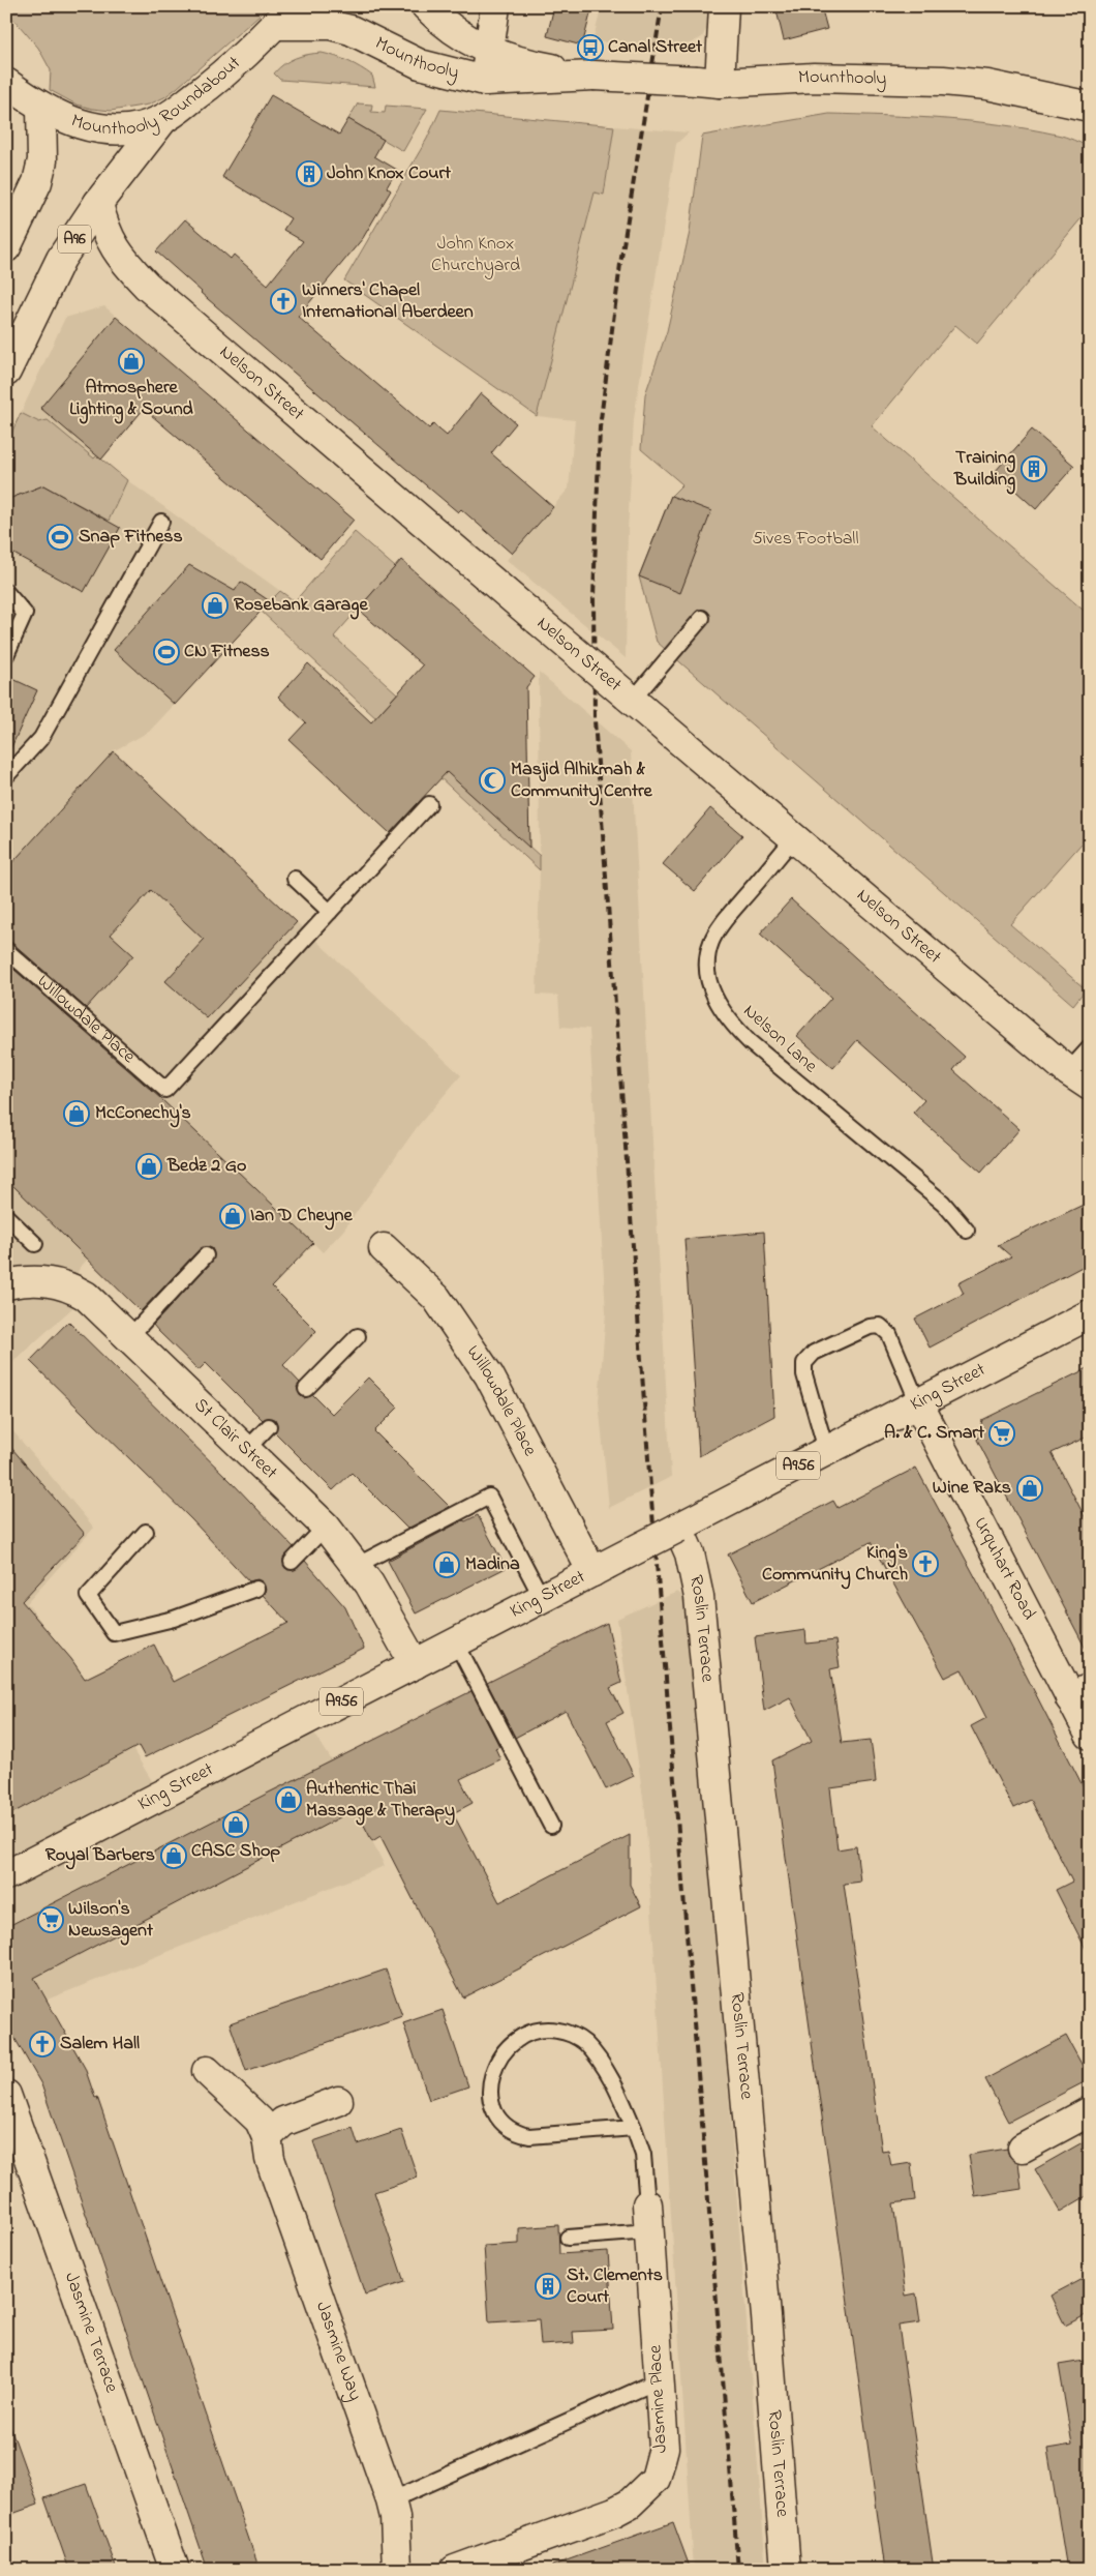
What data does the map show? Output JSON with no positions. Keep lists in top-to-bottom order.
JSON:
{
  "streets": {
    "street": [
      "Mounthooly",
      "Mounthooly Roundabout",
      "A96",
      "Nelson Street",
      "Willowdale Place",
      "King Street",
      "St Clair Street",
      "A956",
      "Urquhart Road",
      "Roslin Terrace",
      "Jasmine Terrace",
      "Jasmine Way",
      "Jasmine Place"
    ],
    "lane": ["Nelson Lane"]
  },
  "crossings": [
    ["Mounthooly", "Mounthooly Roundabout"],
    ["Mounthooly Roundabout", "A96"],
    ["A96", "Nelson Street"],
    ["Nelson Street", "Nelson Lane"],
    ["Willowdale Place", "King Street"],
    ["King Street", "St Clair Street"],
    ["King Street", "Urquhart Road"],
    ["King Street", "Roslin Terrace"]
  ],
  "parks": ["John Knox Churchyard", "5ives Football"],
  "places": {
    "bus stop": ["Canal Street"],
    "building": ["John Knox Court", "Training Building", "St. Clements Court"],
    "church": ["Winners' Chapel International Aberdeen", "King's Community Church", "Salem Hall"],
    "shop": [
      "Atmosphere Lighting & Sound",
      "Rosebank Garage",
      "McConechy's",
      "Bedz 2 Go",
      "Ian D Cheyne",
      "Wine Raks",
      "Madina",
      "Authentic Thai Massage & Therapy",
      "CASC Shop",
      "Royal Barbers"
    ],
    "sports": ["Snap Fitness", "CN Fitness"],
    "mosque": ["Masjid Alhikmah & Community Centre"],
    "supermarket": ["A. & C. Smart", "Wilson's Newsagent"]
  }
}
